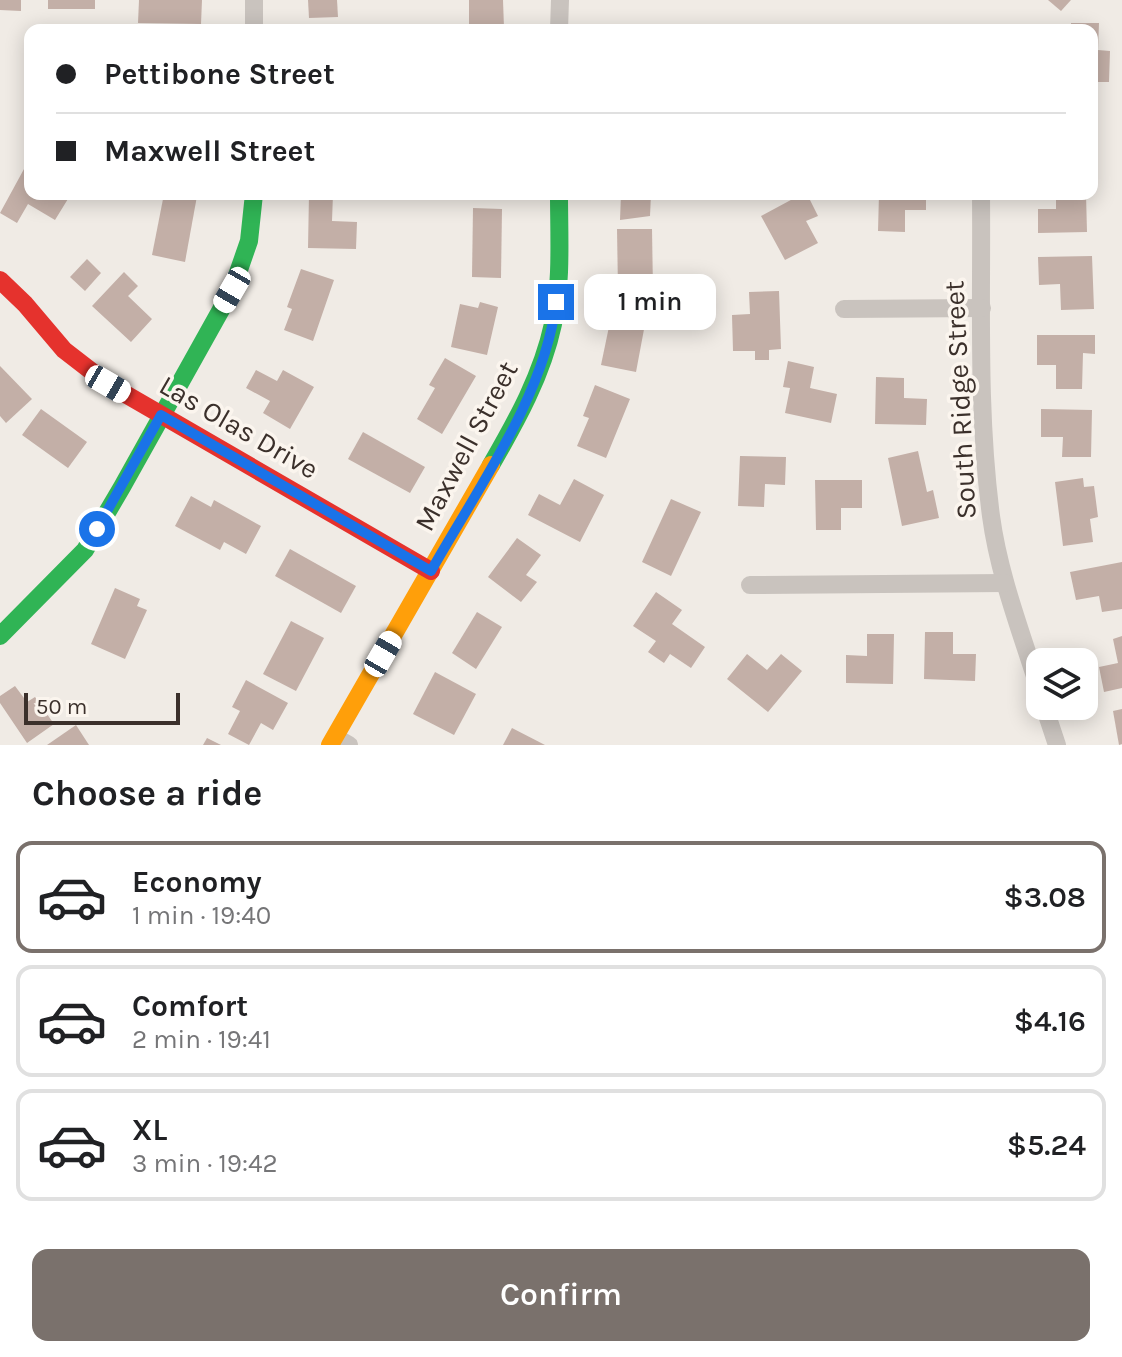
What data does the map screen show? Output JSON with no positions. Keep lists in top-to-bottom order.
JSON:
{
  "streets": {
    "street": ["South Ridge Street", "Las Olas Drive", "Maxwell Street"]
  },
  "crossings": [
    ["Las Olas Drive", "Maxwell Street"]
  ],
  "scale_bar": "50 m",
  "page": {
    "banner": ["Pettibone Street", "Maxwell Street"],
    "bubble": "1 min",
    "scale": "50 m",
    "heading": "Choose a ride",
    "list": [
      {
        "name": "Economy",
        "note": "1 min · 19:40",
        "value": "$3.08"
      },
      {
        "name": "Comfort",
        "note": "2 min · 19:41",
        "value": "$4.16"
      },
      {
        "name": "XL",
        "note": "3 min · 19:42",
        "value": "$5.24"
      }
    ],
    "buttons": "Confirm"
  }
}
